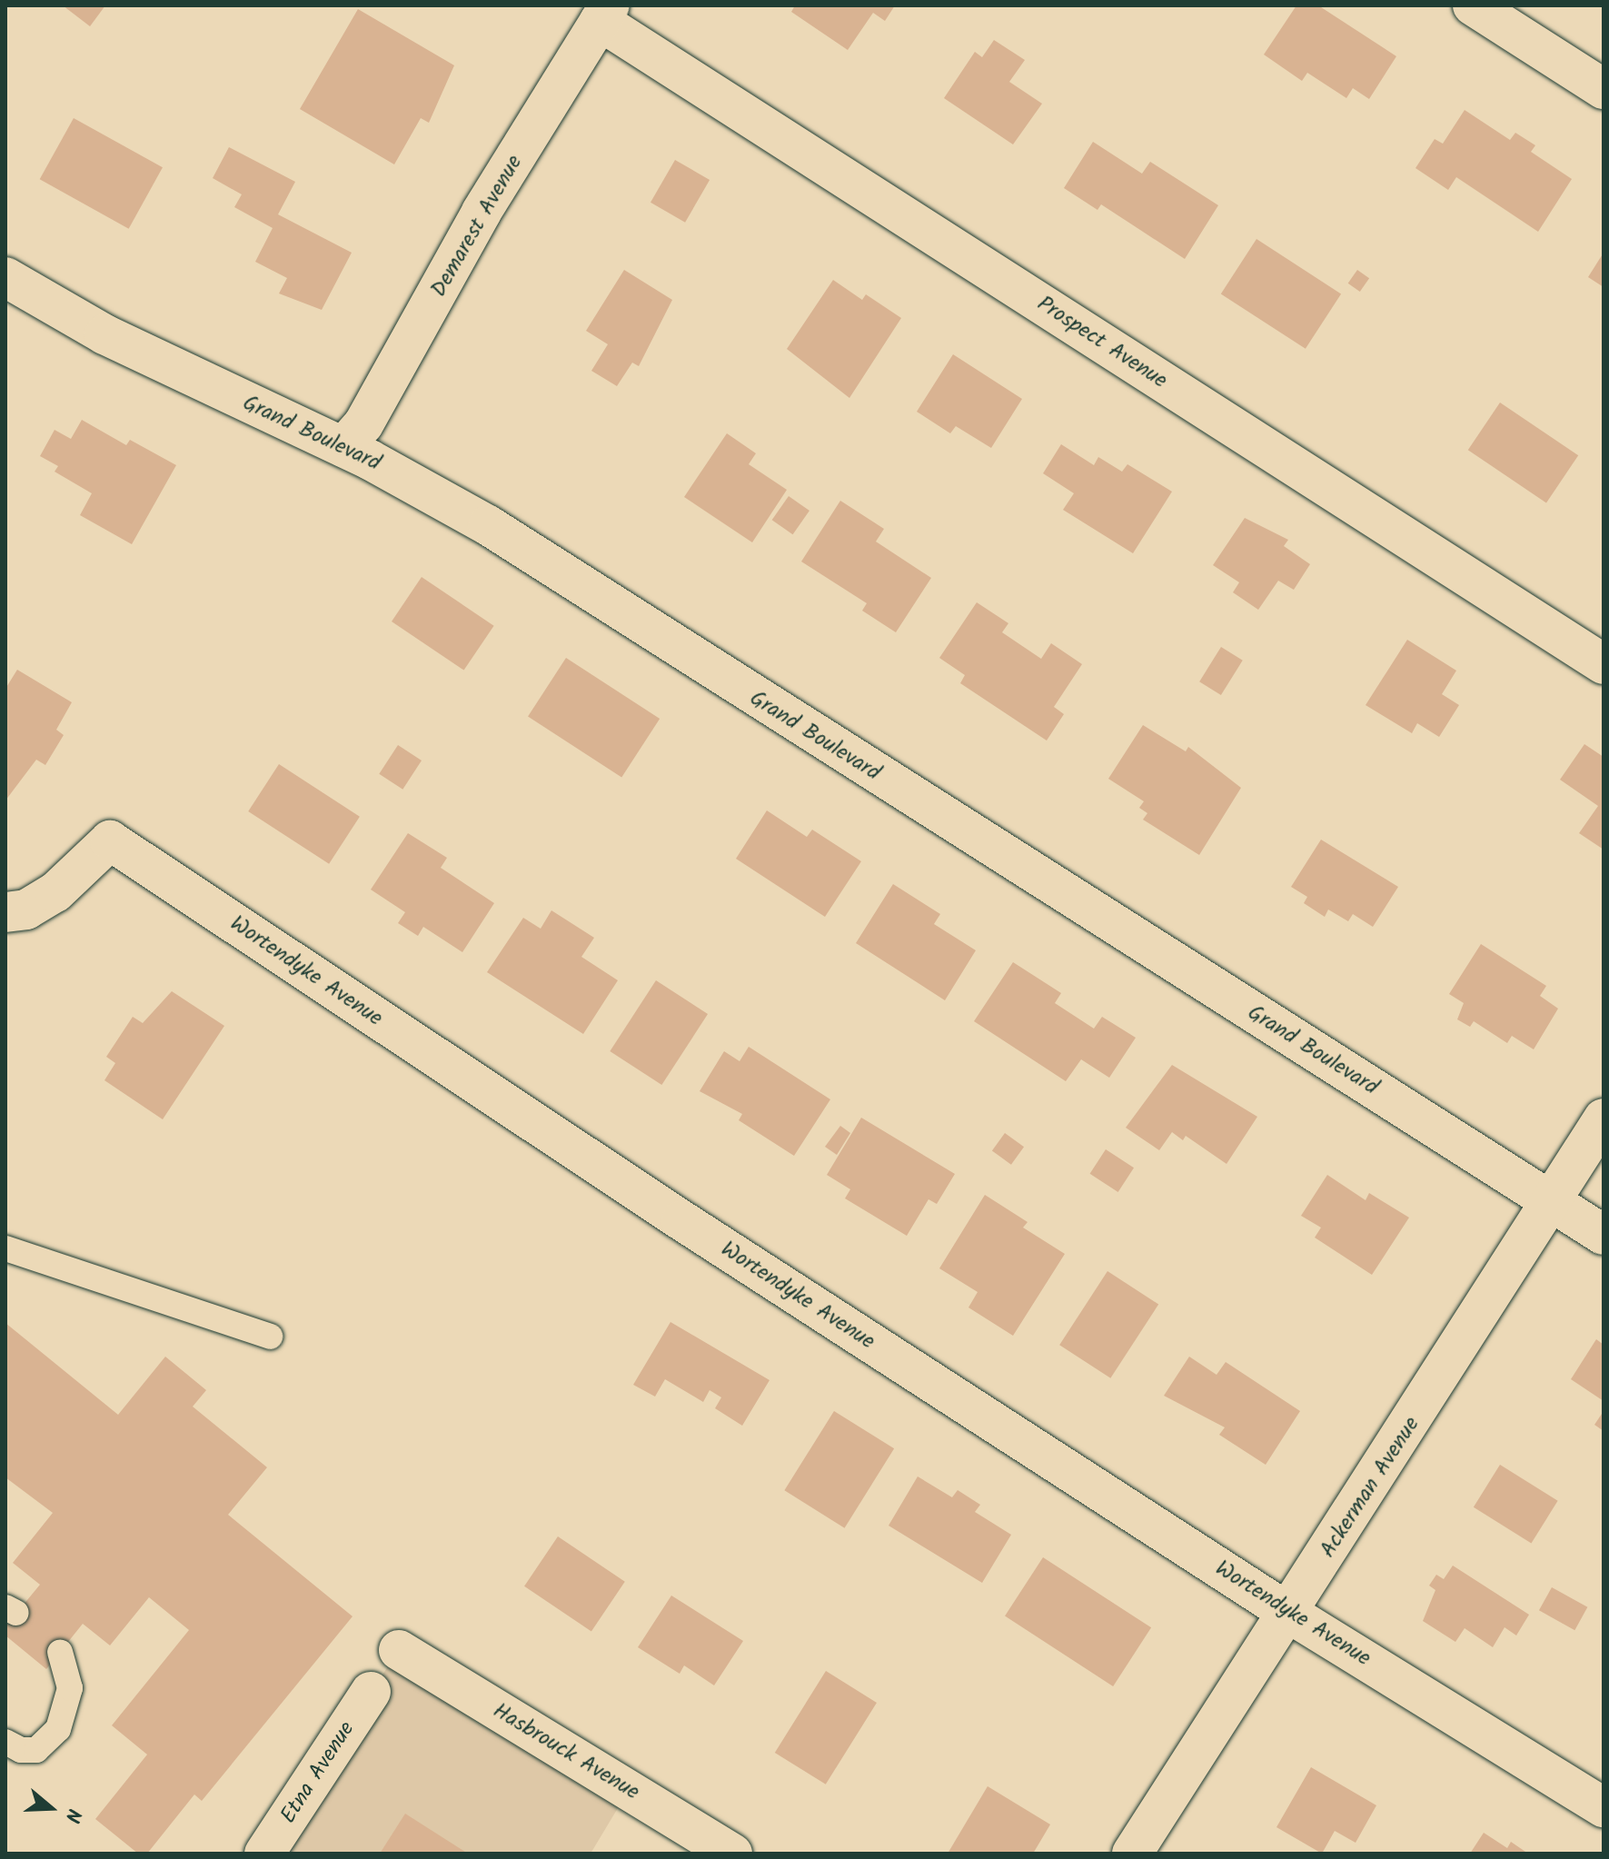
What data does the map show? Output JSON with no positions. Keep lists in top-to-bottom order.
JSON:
{
  "streets": {
    "street": [
      "Demarest Avenue",
      "Prospect Avenue",
      "Grand Boulevard",
      "Wortendyke Avenue",
      "Ackerman Avenue",
      "Hasbrouck Avenue",
      "Etna Avenue"
    ]
  },
  "crossings": [
    ["Demarest Avenue", "Prospect Avenue"],
    ["Demarest Avenue", "Grand Boulevard"],
    ["Grand Boulevard", "Ackerman Avenue"],
    ["Wortendyke Avenue", "Ackerman Avenue"]
  ],
  "north": "right"
}
